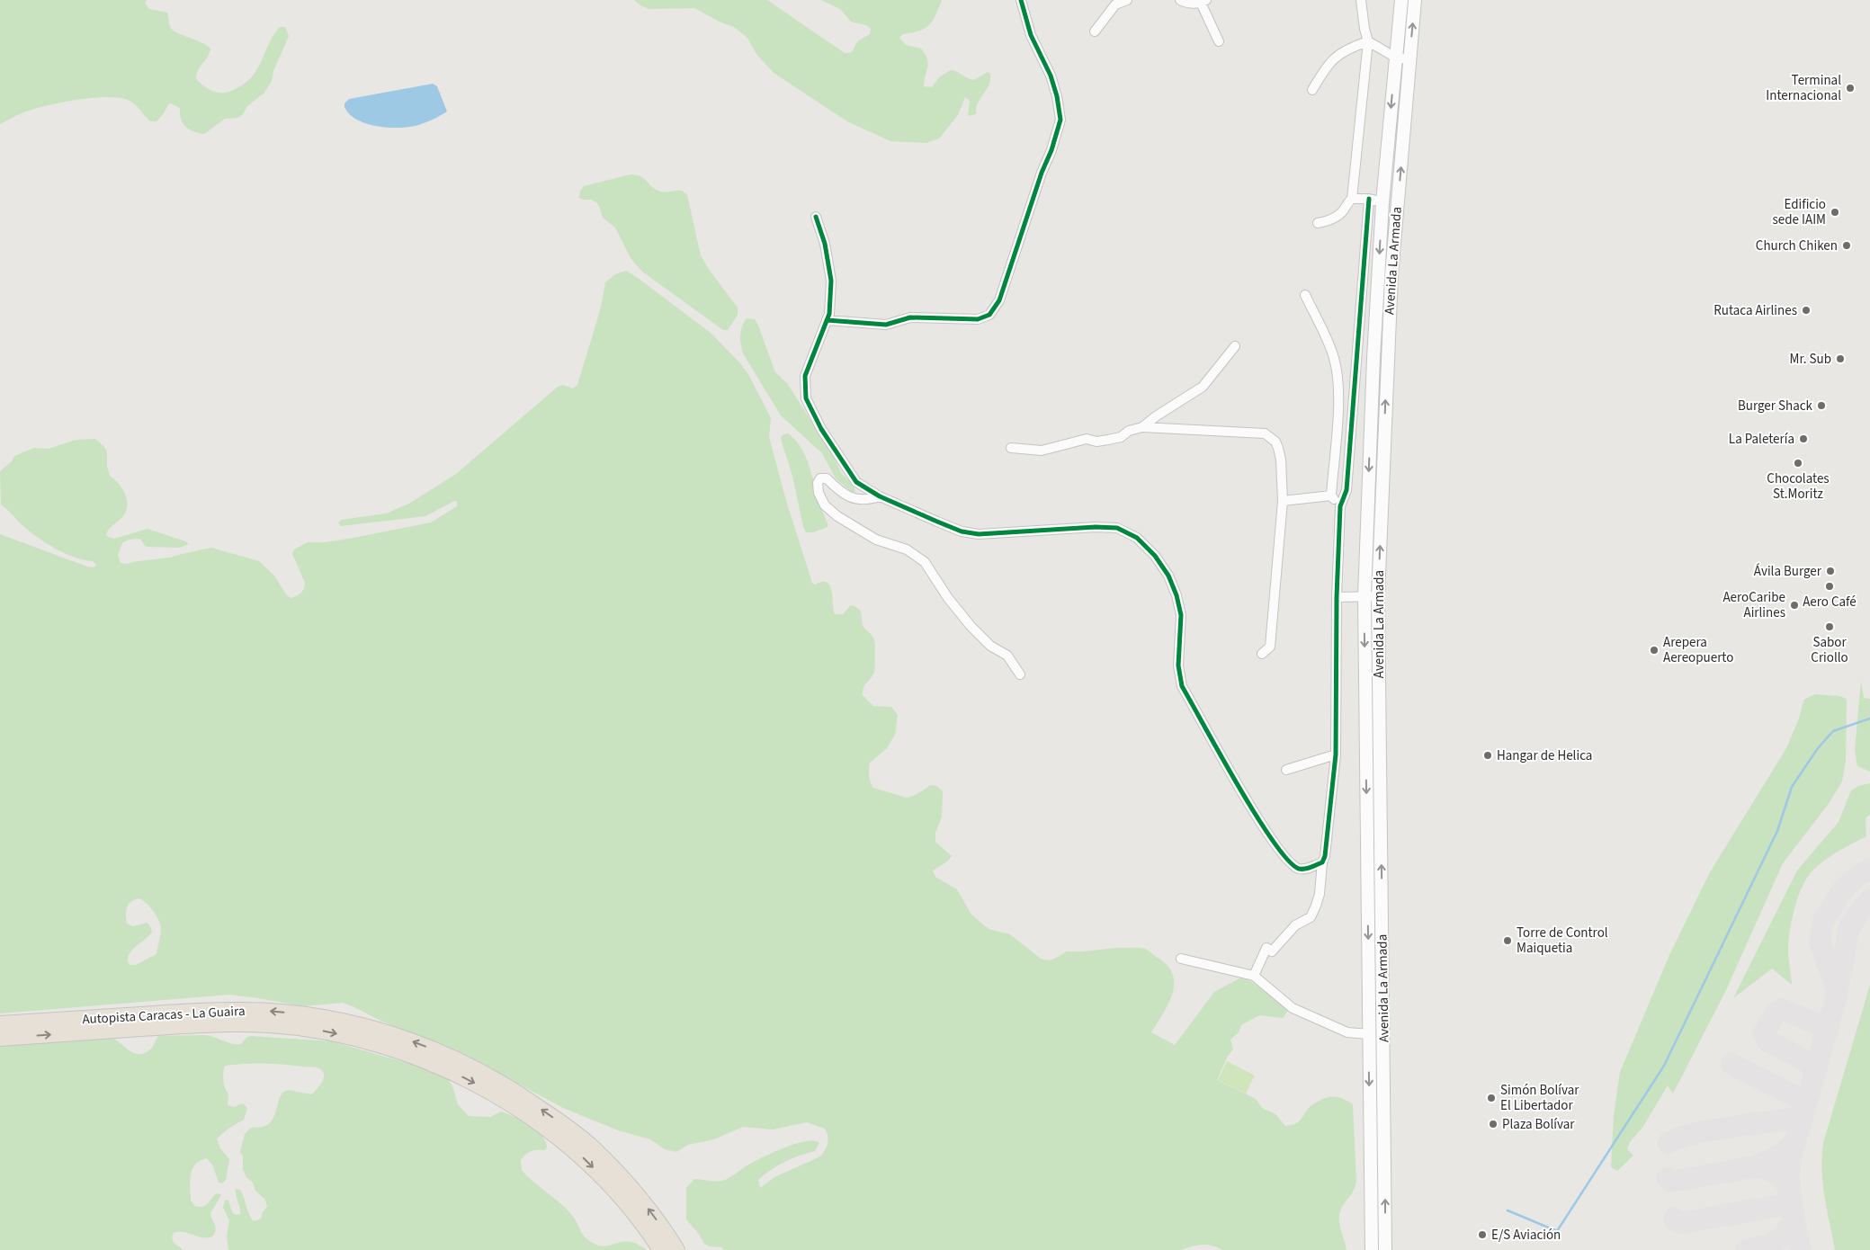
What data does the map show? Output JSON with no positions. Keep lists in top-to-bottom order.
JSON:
{
  "streets": {
    "highway": ["Autopista Caracas - La Guaira"],
    "main road": ["Avenida La Armada"]
  },
  "places": [
    "Terminal Internacional",
    "Edificio sede IAIM",
    "Church Chiken",
    "Rutaca Airlines",
    "Mr. Sub",
    "Burger Shack",
    "La Paletería",
    "Chocolates St.Moritz",
    "Ávila Burger",
    "Aero Café",
    "AeroCaribe Airlines",
    "Sabor Criollo",
    "Arepera Aereopuerto",
    "Hangar de Helica",
    "Torre de Control Maiquetia",
    "Simón Bolívar El Libertador",
    "Plaza Bolívar",
    "E/S Aviación"
  ]
}
